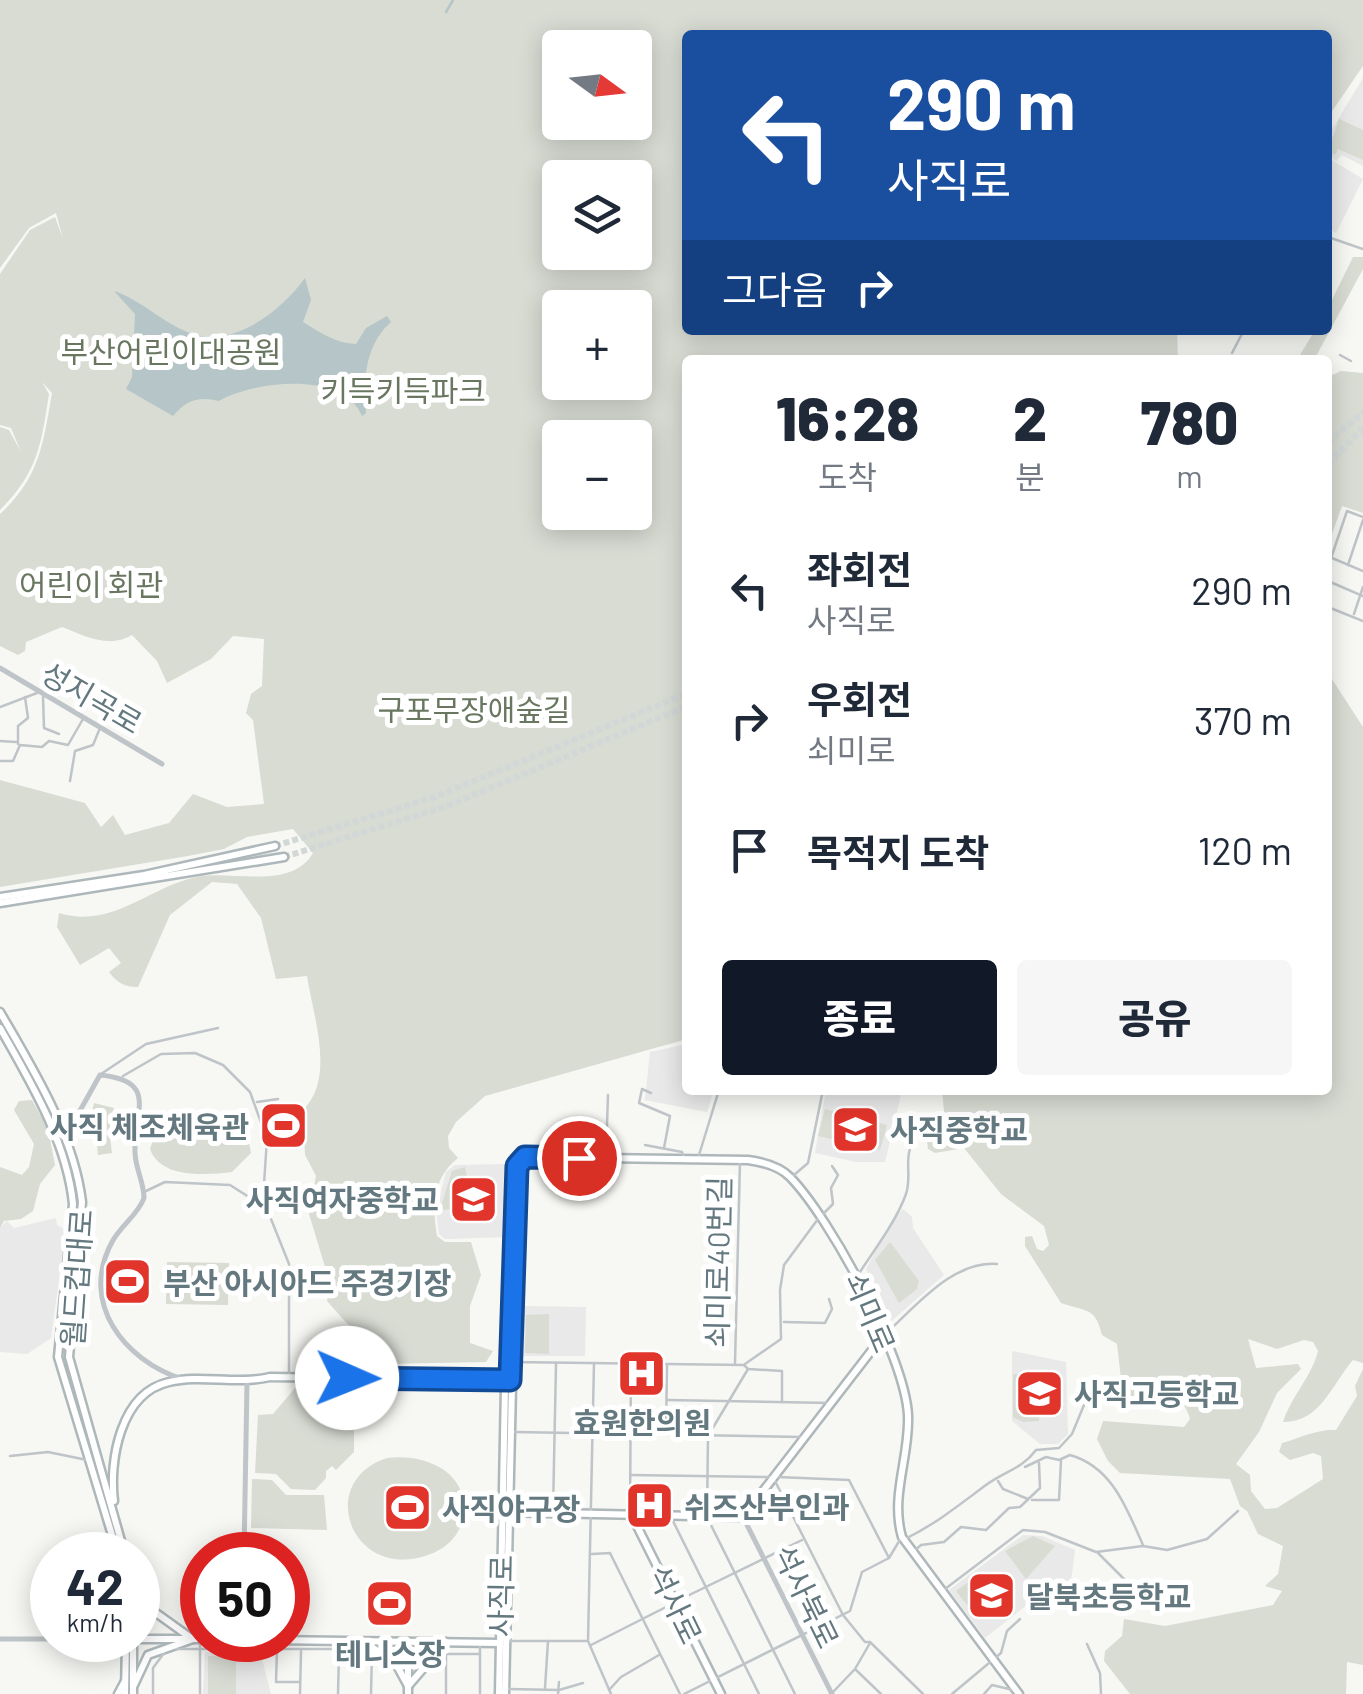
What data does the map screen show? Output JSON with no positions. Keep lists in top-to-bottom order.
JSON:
{
  "streets": {
    "main road": [
      "월드컵대로",
      "쇠미로",
      "사직로",
      "석사로"
    ],
    "street": ["성지곡로", "쇠미로40번길", "석사북로"]
  },
  "parks": [
    "부산어린이대공원",
    "키득키득파크",
    "어린이 회관",
    "구포무장애숲길"
  ],
  "places": {
    "sports": [
      "사직 체조체육관",
      "부산 아시아드 주경기장",
      "사직야구장",
      "테니스장"
    ],
    "school or university": [
      "사직중학교",
      "사직여자중학교",
      "사직고등학교",
      "달북초등학교"
    ],
    "hospital": ["효원한의원", "쉬즈산부인과"]
  },
  "north": "right",
  "page": {
    "map_buttons": ["+", "−"],
    "turn": ["290 m", "사직로"],
    "then": "그다음",
    "eta": [
      "16:28",
      "도착",
      "2",
      "분",
      "780",
      "m"
    ],
    "list": [
      {
        "name": "좌회전",
        "note": "사직로",
        "value": "290 m"
      },
      {
        "name": "우회전",
        "note": "쇠미로",
        "value": "370 m"
      },
      {
        "name": "목적지 도착",
        "value": "120 m"
      }
    ],
    "buttons": ["종료", "공유"],
    "speed": "42 km/h",
    "limit": "50"
  }
}
